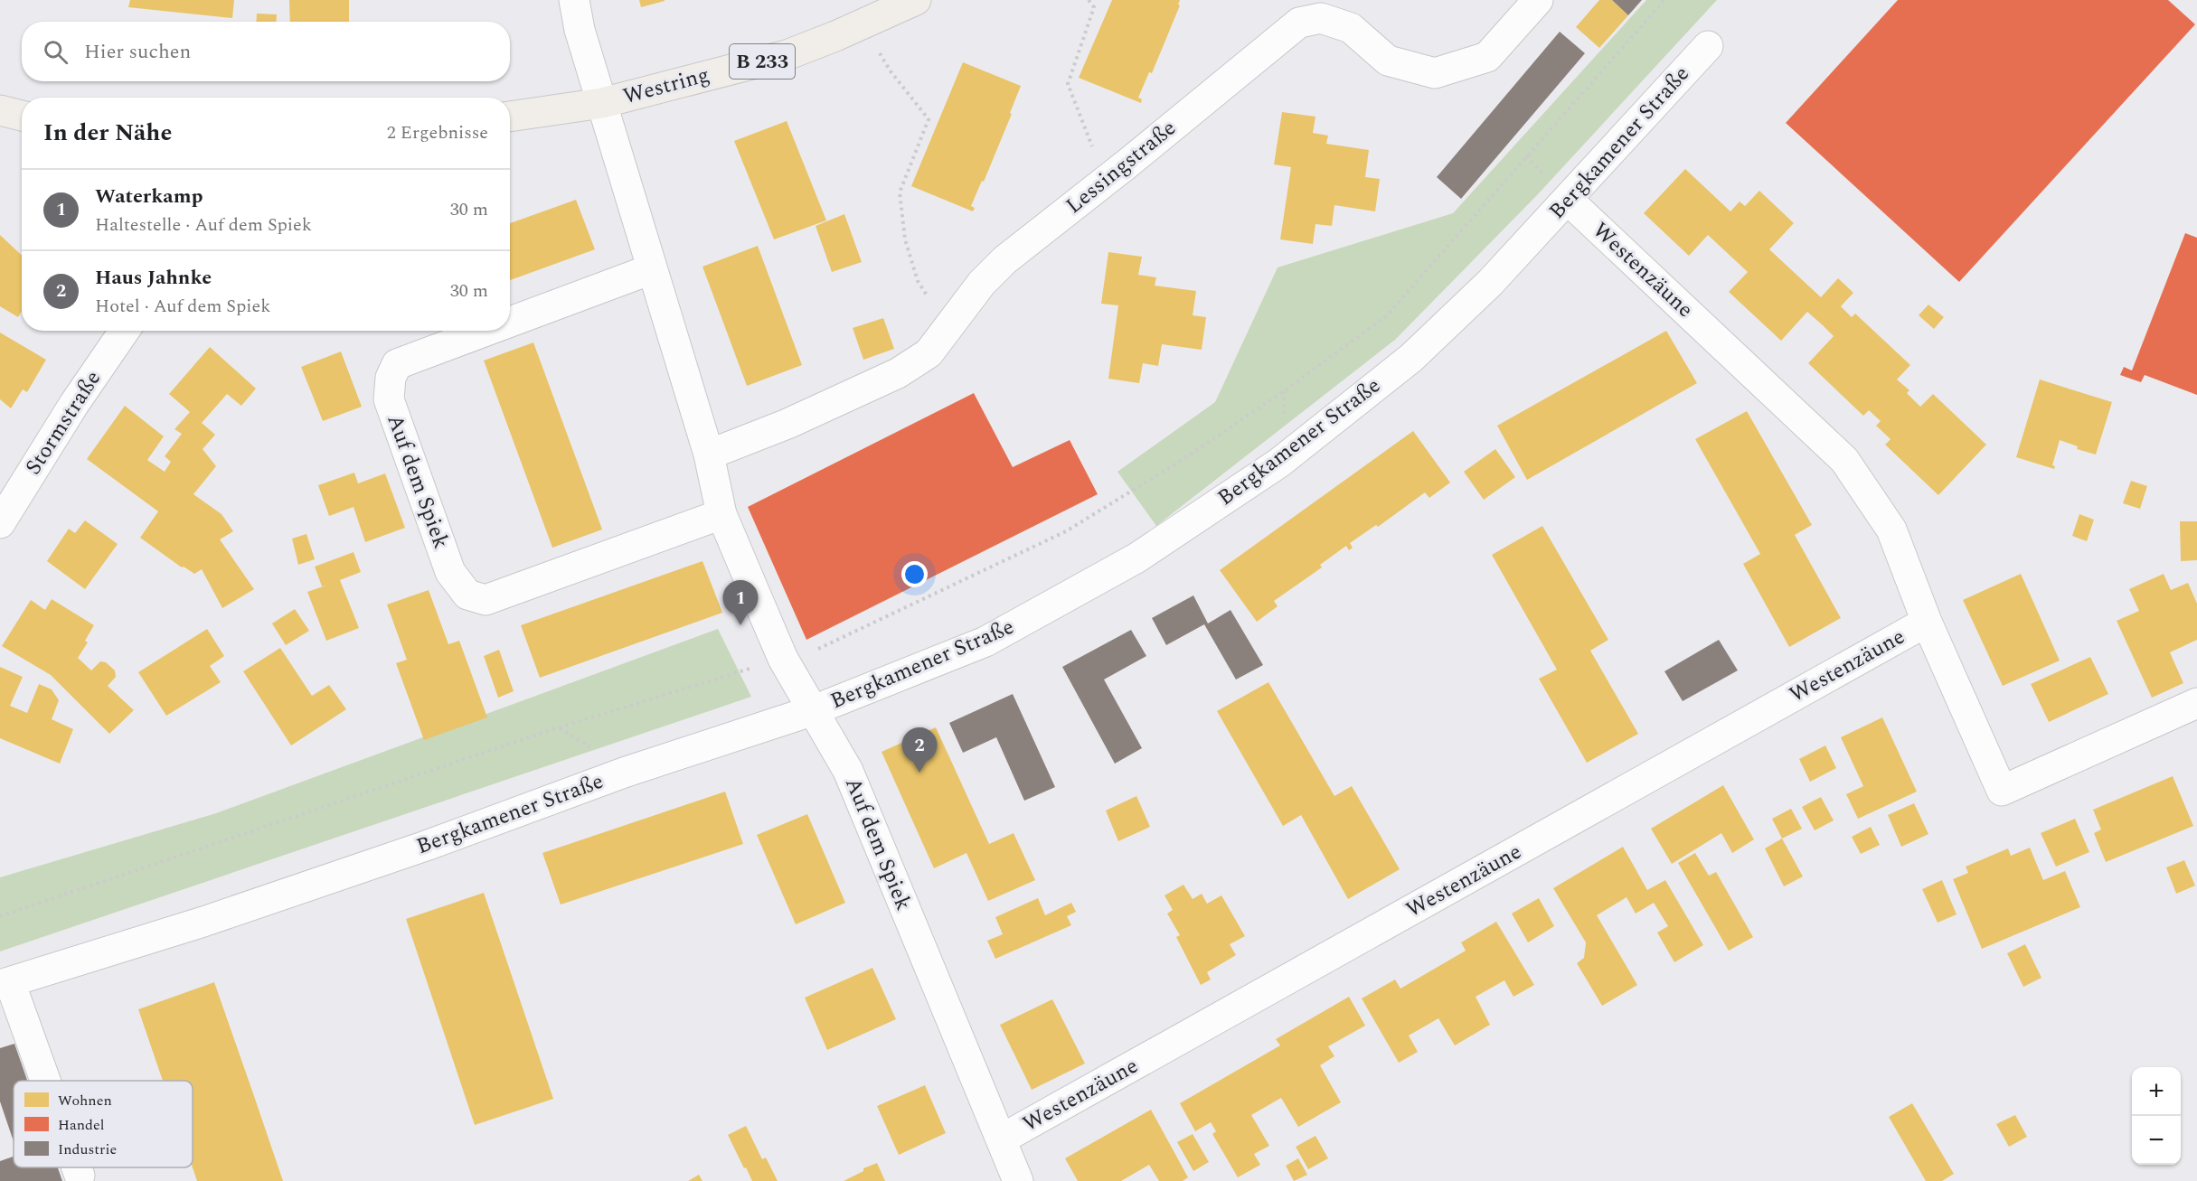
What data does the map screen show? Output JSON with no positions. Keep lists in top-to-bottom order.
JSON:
{
  "streets": {
    "main road": ["B 233", "Westring"],
    "street": [
      "Bergkamener Straße",
      "Lessingstraße",
      "Westenzäune",
      "Stormstraße",
      "Auf dem Spiek"
    ]
  },
  "crossings": [
    ["Westring", "Auf dem Spiek"],
    ["Bergkamener Straße", "Westenzäune"],
    ["Bergkamener Straße", "Auf dem Spiek"],
    ["Lessingstraße", "Auf dem Spiek"],
    ["Westenzäune", "Auf dem Spiek"]
  ],
  "legend": ["Wohnen", "Handel", "Industrie"],
  "page": {
    "search": "Hier suchen",
    "heading": ["In der Nähe", "2 Ergebnisse"],
    "list": [
      {
        "mark": "1",
        "name": "Waterkamp",
        "note": "Haltestelle · Auf dem Spiek",
        "value": "30 m"
      },
      {
        "mark": "2",
        "name": "Haus Jahnke",
        "note": "Hotel · Auf dem Spiek",
        "value": "30 m"
      }
    ],
    "pins": ["1", "2"],
    "map_buttons": ["+", "−"]
  }
}
